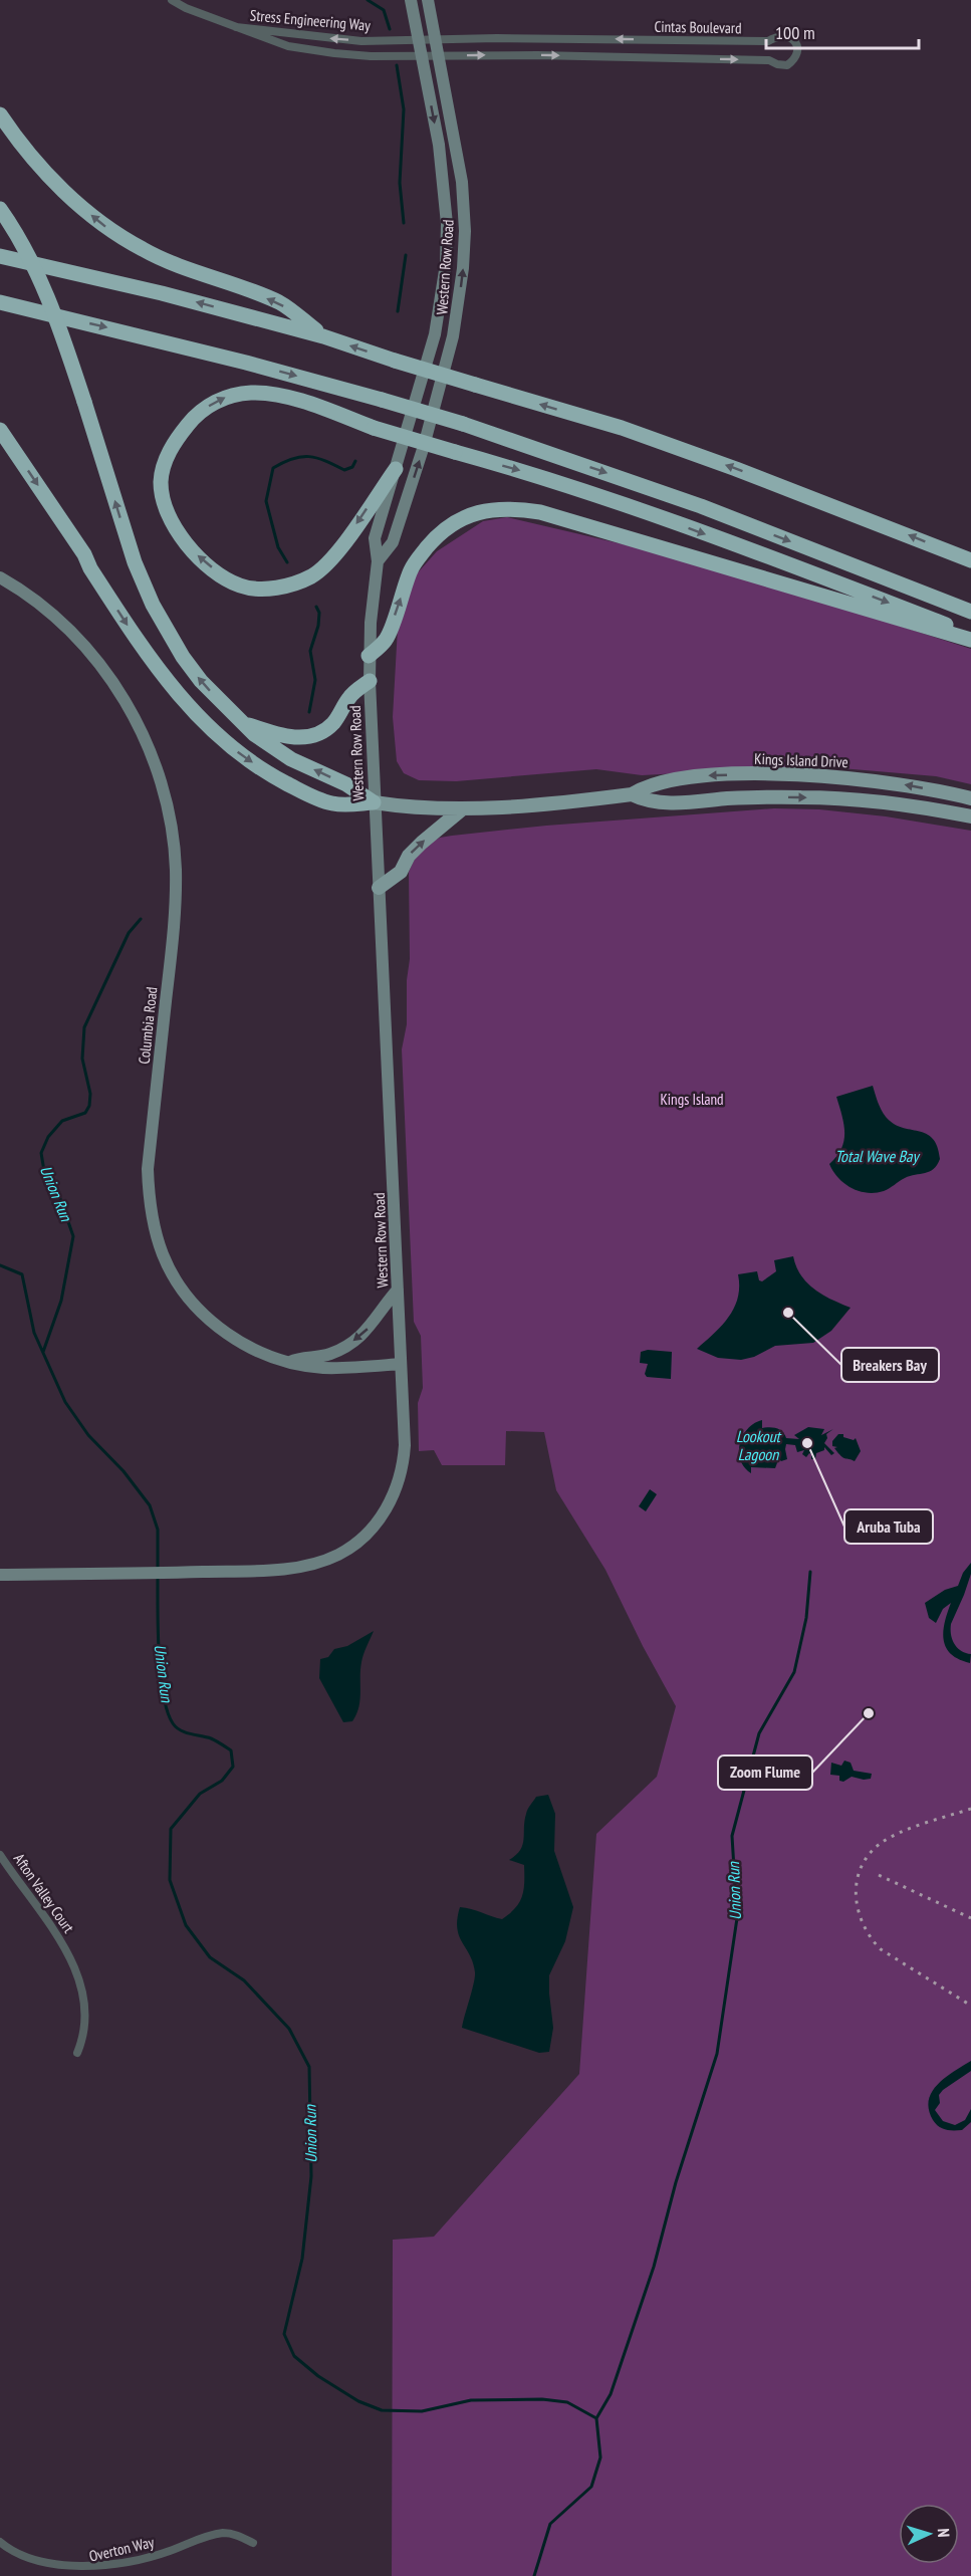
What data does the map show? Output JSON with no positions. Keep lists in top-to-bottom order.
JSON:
{
  "streets": {
    "main road": ["Kings Island Drive"],
    "street": [
      "Stress Engineering Way",
      "Cintas Boulevard",
      "Western Row Road",
      "Columbia Road",
      "Afton Valley Court",
      "Overton Way"
    ]
  },
  "crossings": [
    ["Stress Engineering Way", "Cintas Boulevard"],
    ["Stress Engineering Way", "Western Row Road"],
    ["Cintas Boulevard", "Western Row Road"],
    ["Western Row Road", "Kings Island Drive"],
    ["Western Row Road", "Columbia Road"]
  ],
  "water": ["Total Wave Bay", "Union Run", "Lookout Lagoon"],
  "parks": ["Kings Island"],
  "places": ["Breakers Bay", "Aruba Tuba", "Zoom Flume"],
  "scale_bar": "100 m",
  "north": "right"
}
